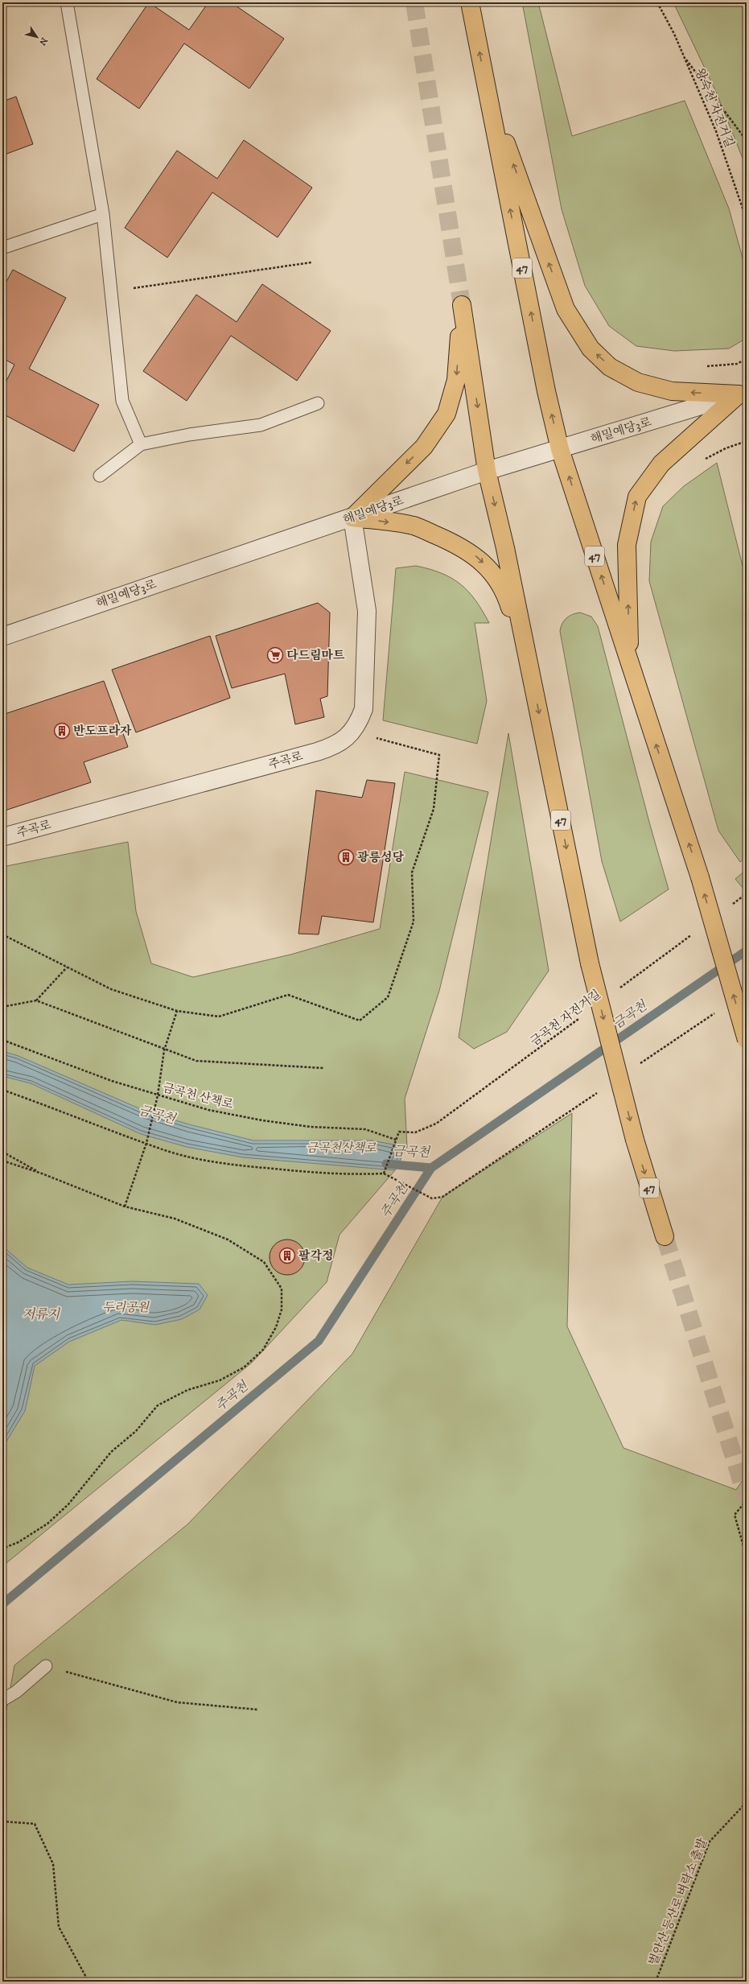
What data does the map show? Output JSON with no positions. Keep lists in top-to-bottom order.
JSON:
{
  "streets": {
    "highway": ["47"],
    "street": ["해밀예당3로", "주곡로"],
    "path": [
      "왕숙천 자전거길",
      "금곡천 자전거길",
      "금곡천 산책로",
      "벌안산 등산로 벼락소 출발"
    ]
  },
  "crossings": [
    ["47", "해밀예당3로"],
    ["47", "주곡로"],
    ["해밀예당3로", "주곡로"],
    ["금곡천 자전거길", "금곡천 산책로"]
  ],
  "water": ["금곡천", "주곡천", "저류지"],
  "parks": ["금곡천산책로", "두리공원"],
  "places": {
    "supermarket": ["다드림마트"],
    "building": ["반도프라자", "광릉성당", "팔각정"]
  },
  "north": "bottom right"
}
